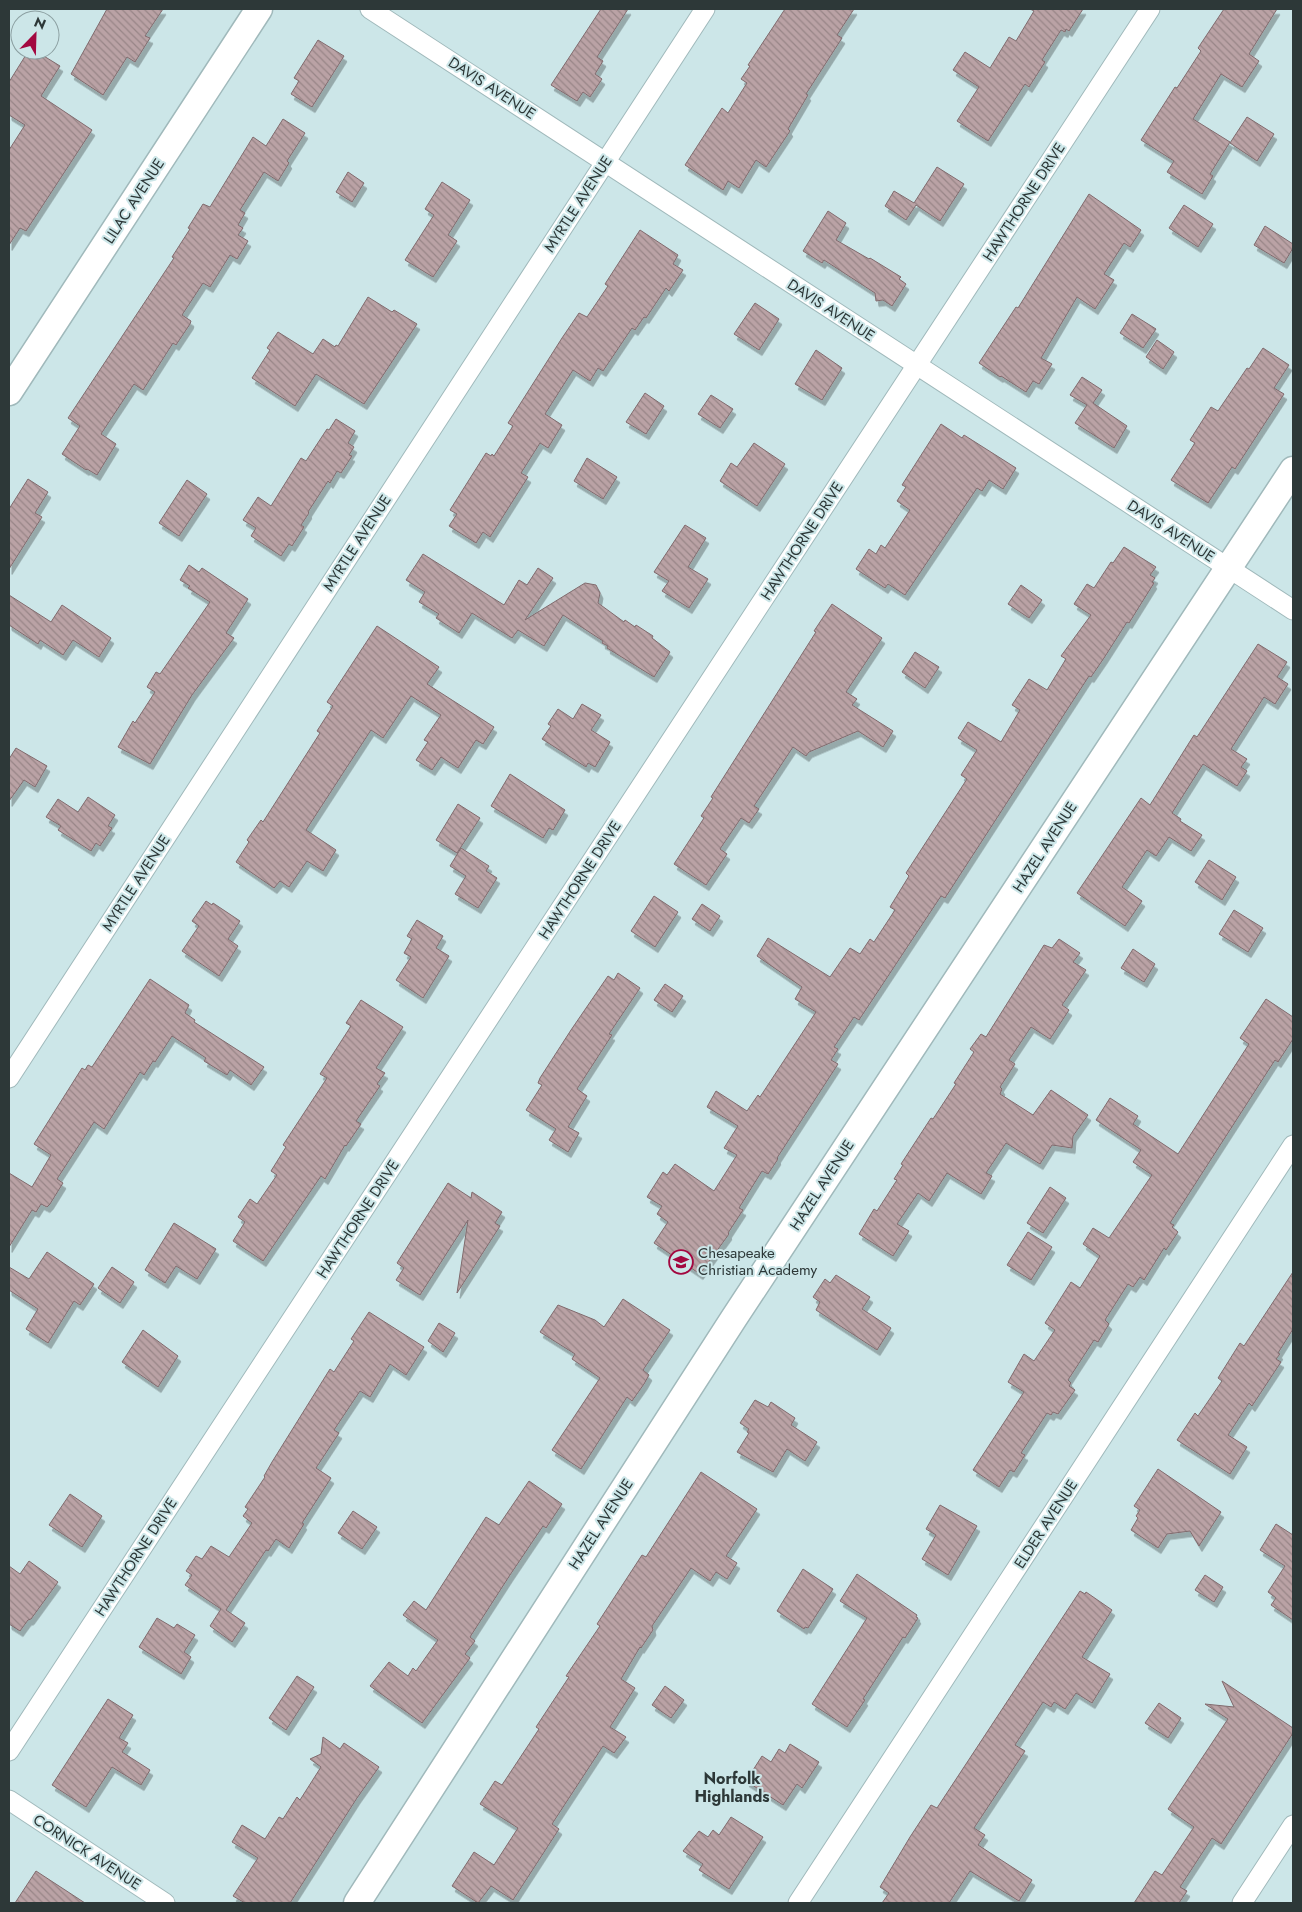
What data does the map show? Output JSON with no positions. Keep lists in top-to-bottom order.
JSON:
{
  "streets": {
    "street": [
      "DAVIS AVENUE",
      "LILAC AVENUE",
      "HAWTHORNE DRIVE",
      "MYRTLE AVENUE",
      "HAZEL AVENUE",
      "ELDER AVENUE",
      "CORNICK AVENUE"
    ]
  },
  "crossings": [
    ["DAVIS AVENUE", "HAWTHORNE DRIVE"],
    ["DAVIS AVENUE", "MYRTLE AVENUE"],
    ["DAVIS AVENUE", "HAZEL AVENUE"]
  ],
  "districts": ["Norfolk Highlands"],
  "places": {
    "school or university": ["Chesapeake Christian Academy"]
  },
  "north": "top right"
}
